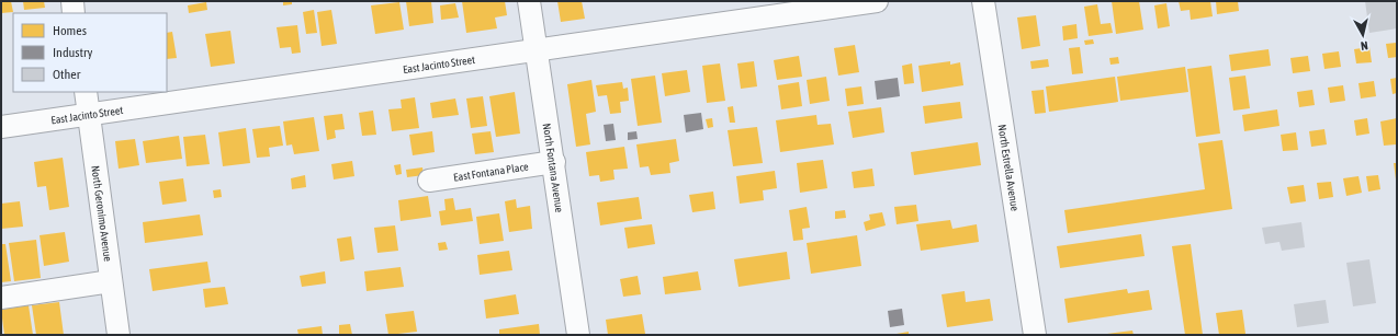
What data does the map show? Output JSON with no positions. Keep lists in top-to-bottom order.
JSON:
{
  "streets": {
    "street": [
      "East Jacinto Street",
      "North Fontana Avenue",
      "North Estrella Avenue",
      "East Fontana Place",
      "North Geronimo Avenue"
    ]
  },
  "crossings": [
    ["East Jacinto Street", "North Fontana Avenue"],
    ["East Jacinto Street", "North Geronimo Avenue"],
    ["North Fontana Avenue", "East Fontana Place"]
  ],
  "legend": ["Homes", "Industry", "Other"],
  "north": "bottom"
}
